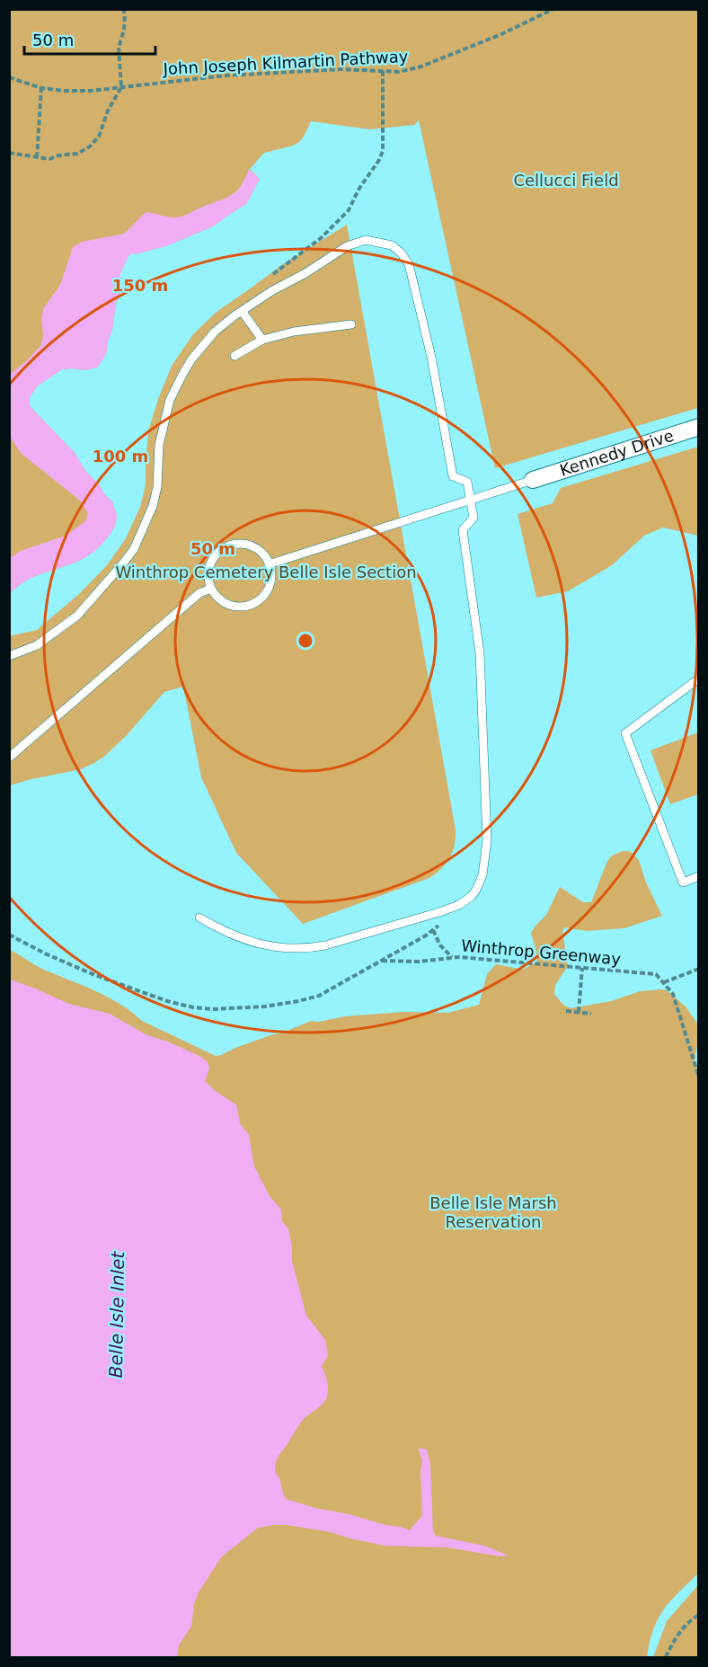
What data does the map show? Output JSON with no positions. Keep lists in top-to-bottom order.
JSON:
{
  "streets": {
    "street": ["Kennedy Drive"],
    "path": ["John Joseph Kilmartin Pathway", "Winthrop Greenway"]
  },
  "water": ["Belle Isle Inlet"],
  "parks": ["Cellucci Field", "Winthrop Cemetery Belle Isle Section", "Belle Isle Marsh Reservation"],
  "scale_bar": "50 m",
  "rings": ["150 m", "100 m", "50 m"]
}
